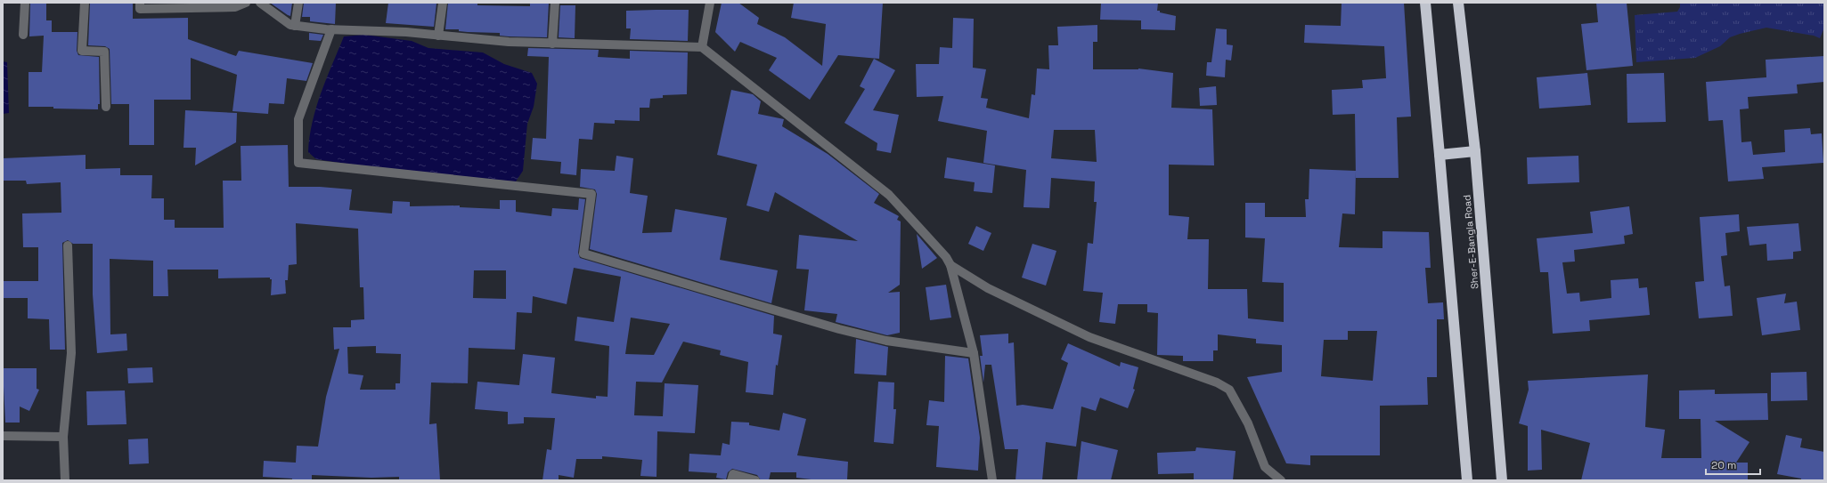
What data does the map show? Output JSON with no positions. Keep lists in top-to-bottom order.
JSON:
{
  "streets": {
    "highway": ["Sher-E-Bangla Road"]
  },
  "scale_bar": "20 m"
}
